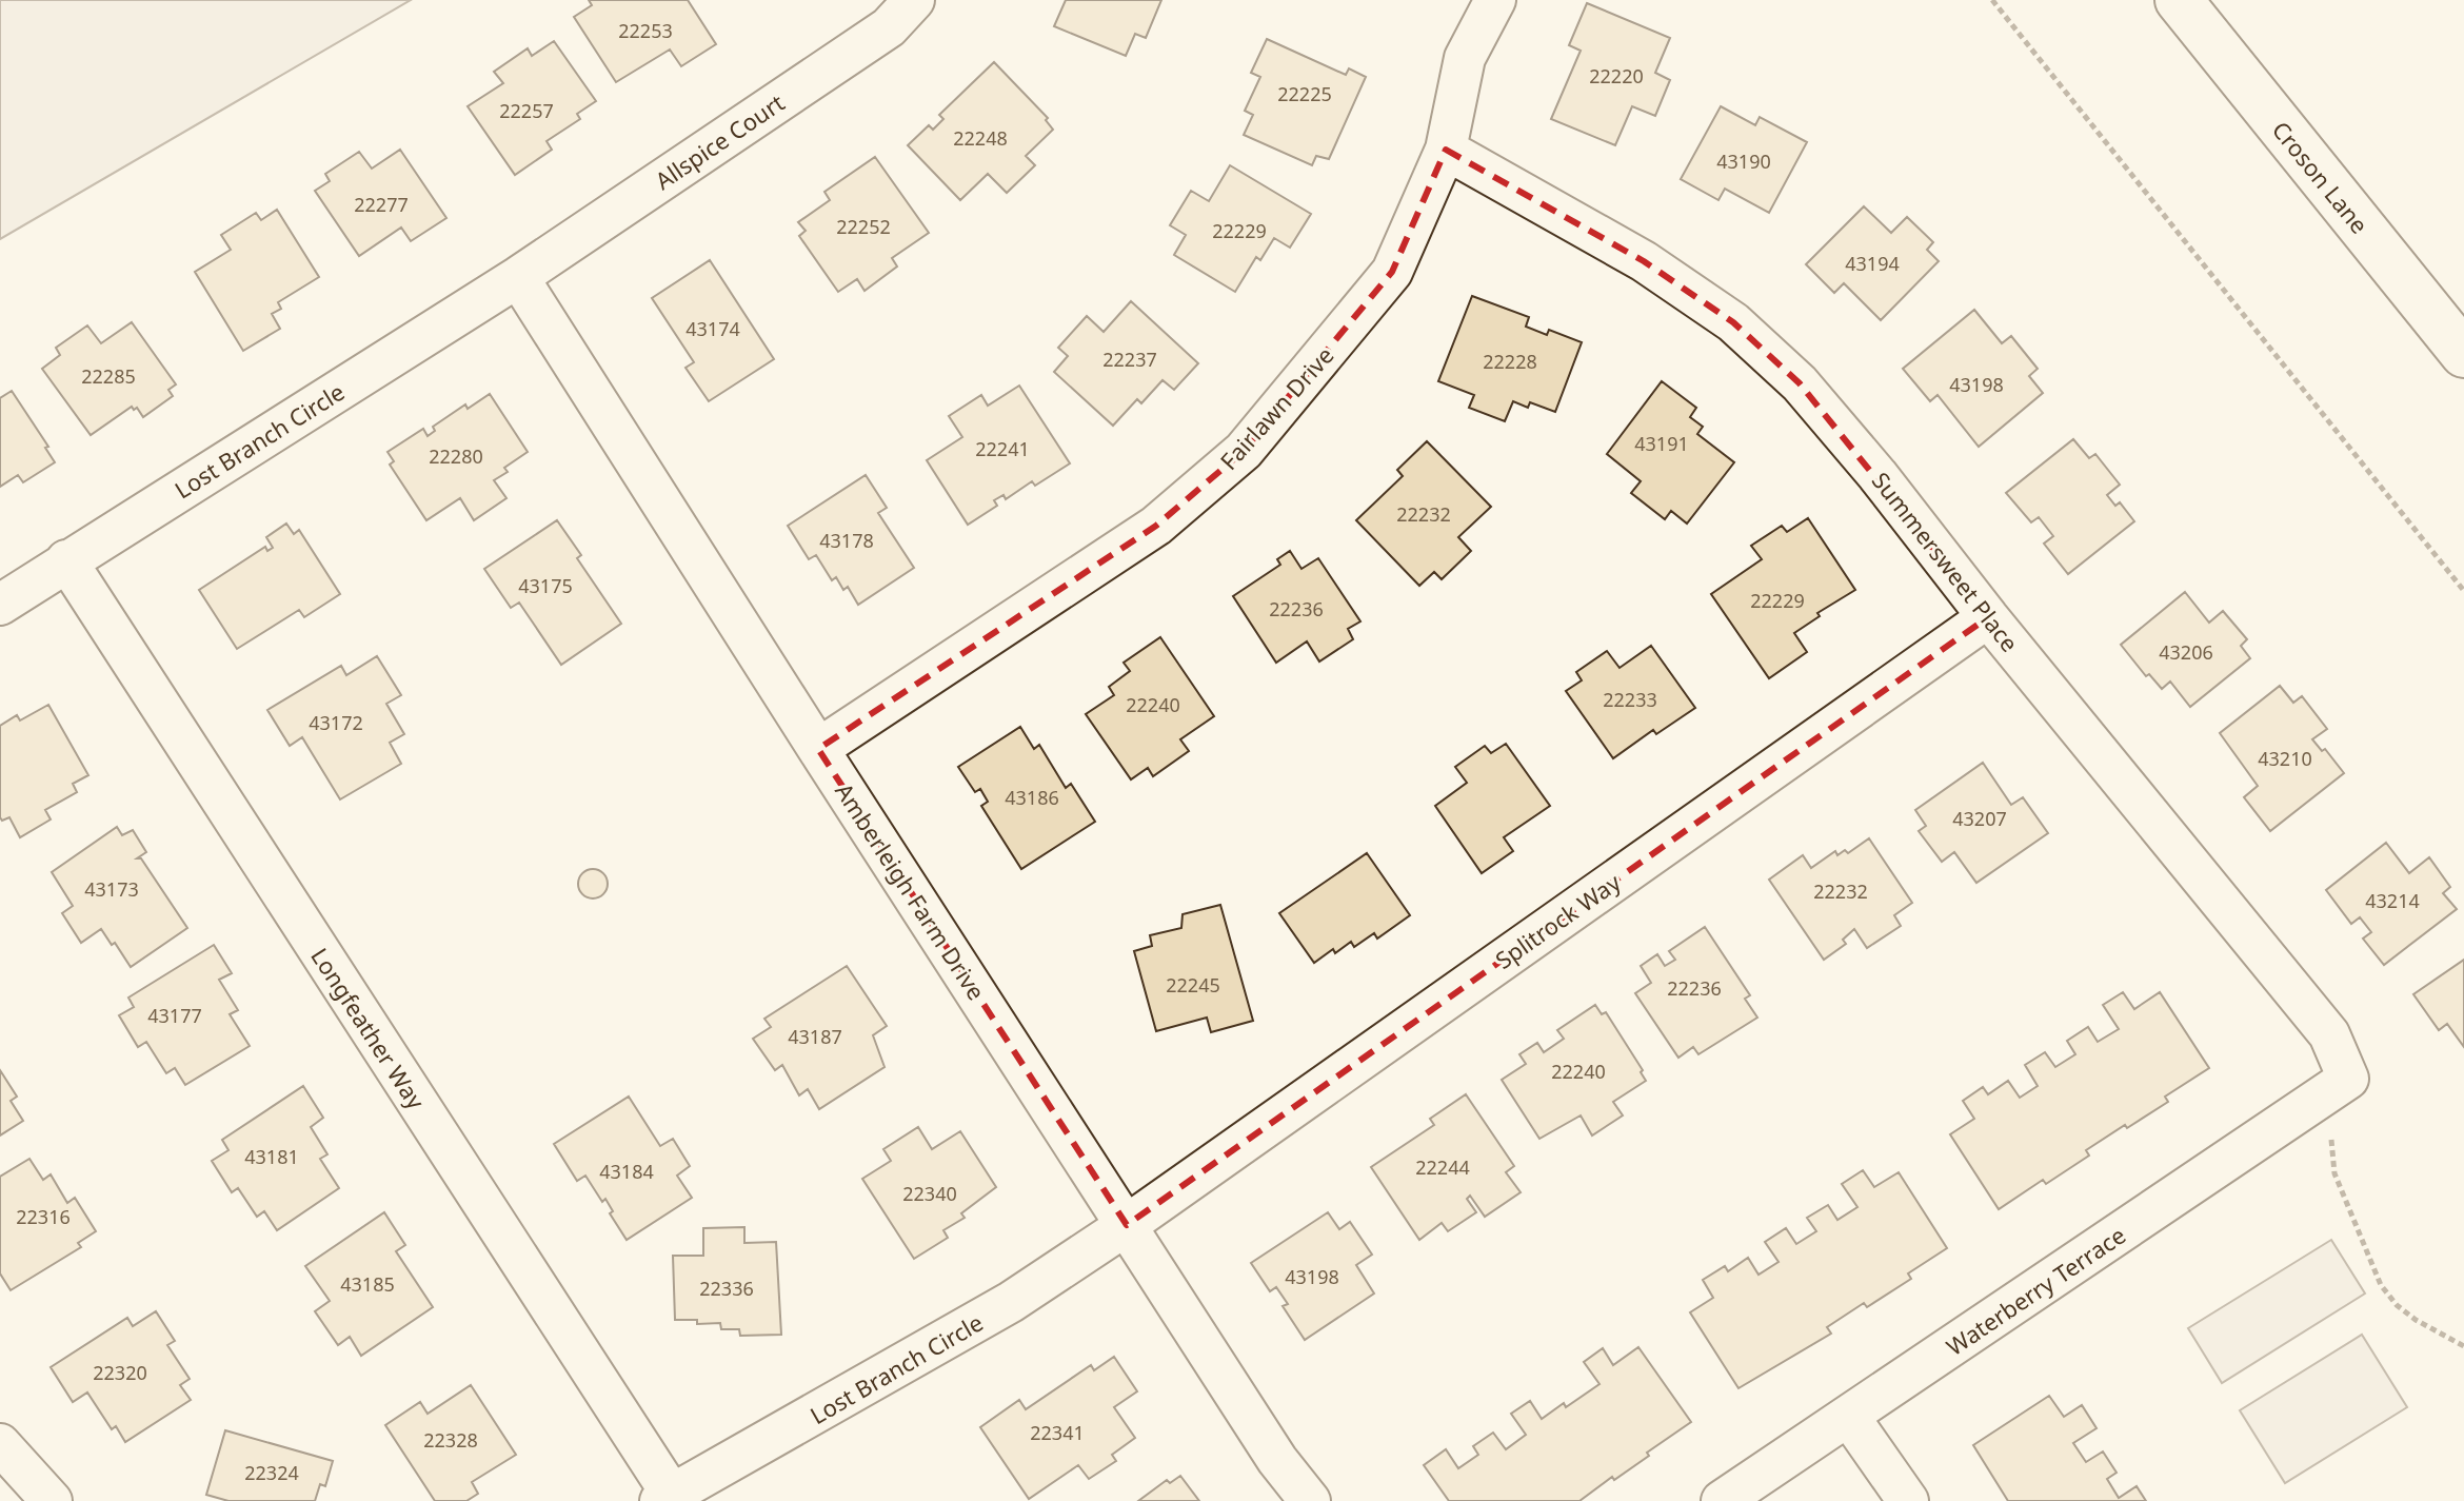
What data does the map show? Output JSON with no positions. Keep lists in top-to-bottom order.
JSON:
{
  "streets": {
    "main road": ["Croson Lane"],
    "street": [
      "Allspice Court",
      "Fairlawn Drive",
      "Lost Branch Circle",
      "Summersweet Place",
      "Amberleigh Farm Drive",
      "Splitrock Way",
      "Longfeather Way",
      "Waterberry Terrace"
    ]
  },
  "crossings": [
    ["Allspice Court", "Lost Branch Circle"],
    ["Allspice Court", "Amberleigh Farm Drive"],
    ["Fairlawn Drive", "Summersweet Place"],
    ["Fairlawn Drive", "Amberleigh Farm Drive"],
    ["Lost Branch Circle", "Amberleigh Farm Drive"],
    ["Lost Branch Circle", "Splitrock Way"],
    ["Lost Branch Circle", "Longfeather Way"],
    ["Summersweet Place", "Splitrock Way"],
    ["Summersweet Place", "Waterberry Terrace"],
    ["Amberleigh Farm Drive", "Splitrock Way"]
  ],
  "house_numbers": [
    "22253",
    "22220",
    "22225",
    "22257",
    "22248",
    "43190",
    "22277",
    "22252",
    "22229",
    "43194",
    "43174",
    "22237",
    "22228",
    "22285",
    "43198",
    "43191",
    "22241",
    "22280",
    "22232",
    "43178",
    "43175",
    "22229",
    "22236",
    "43206",
    "22233",
    "22240",
    "43172",
    "43210",
    "43186",
    "43207",
    "43173",
    "22232",
    "43214",
    "22245",
    "22236",
    "43177",
    "43187",
    "22240",
    "43181",
    "22244",
    "43184",
    "22340",
    "22316",
    "43198",
    "43185",
    "22336",
    "22320",
    "22341",
    "22328",
    "22324"
  ]
}
